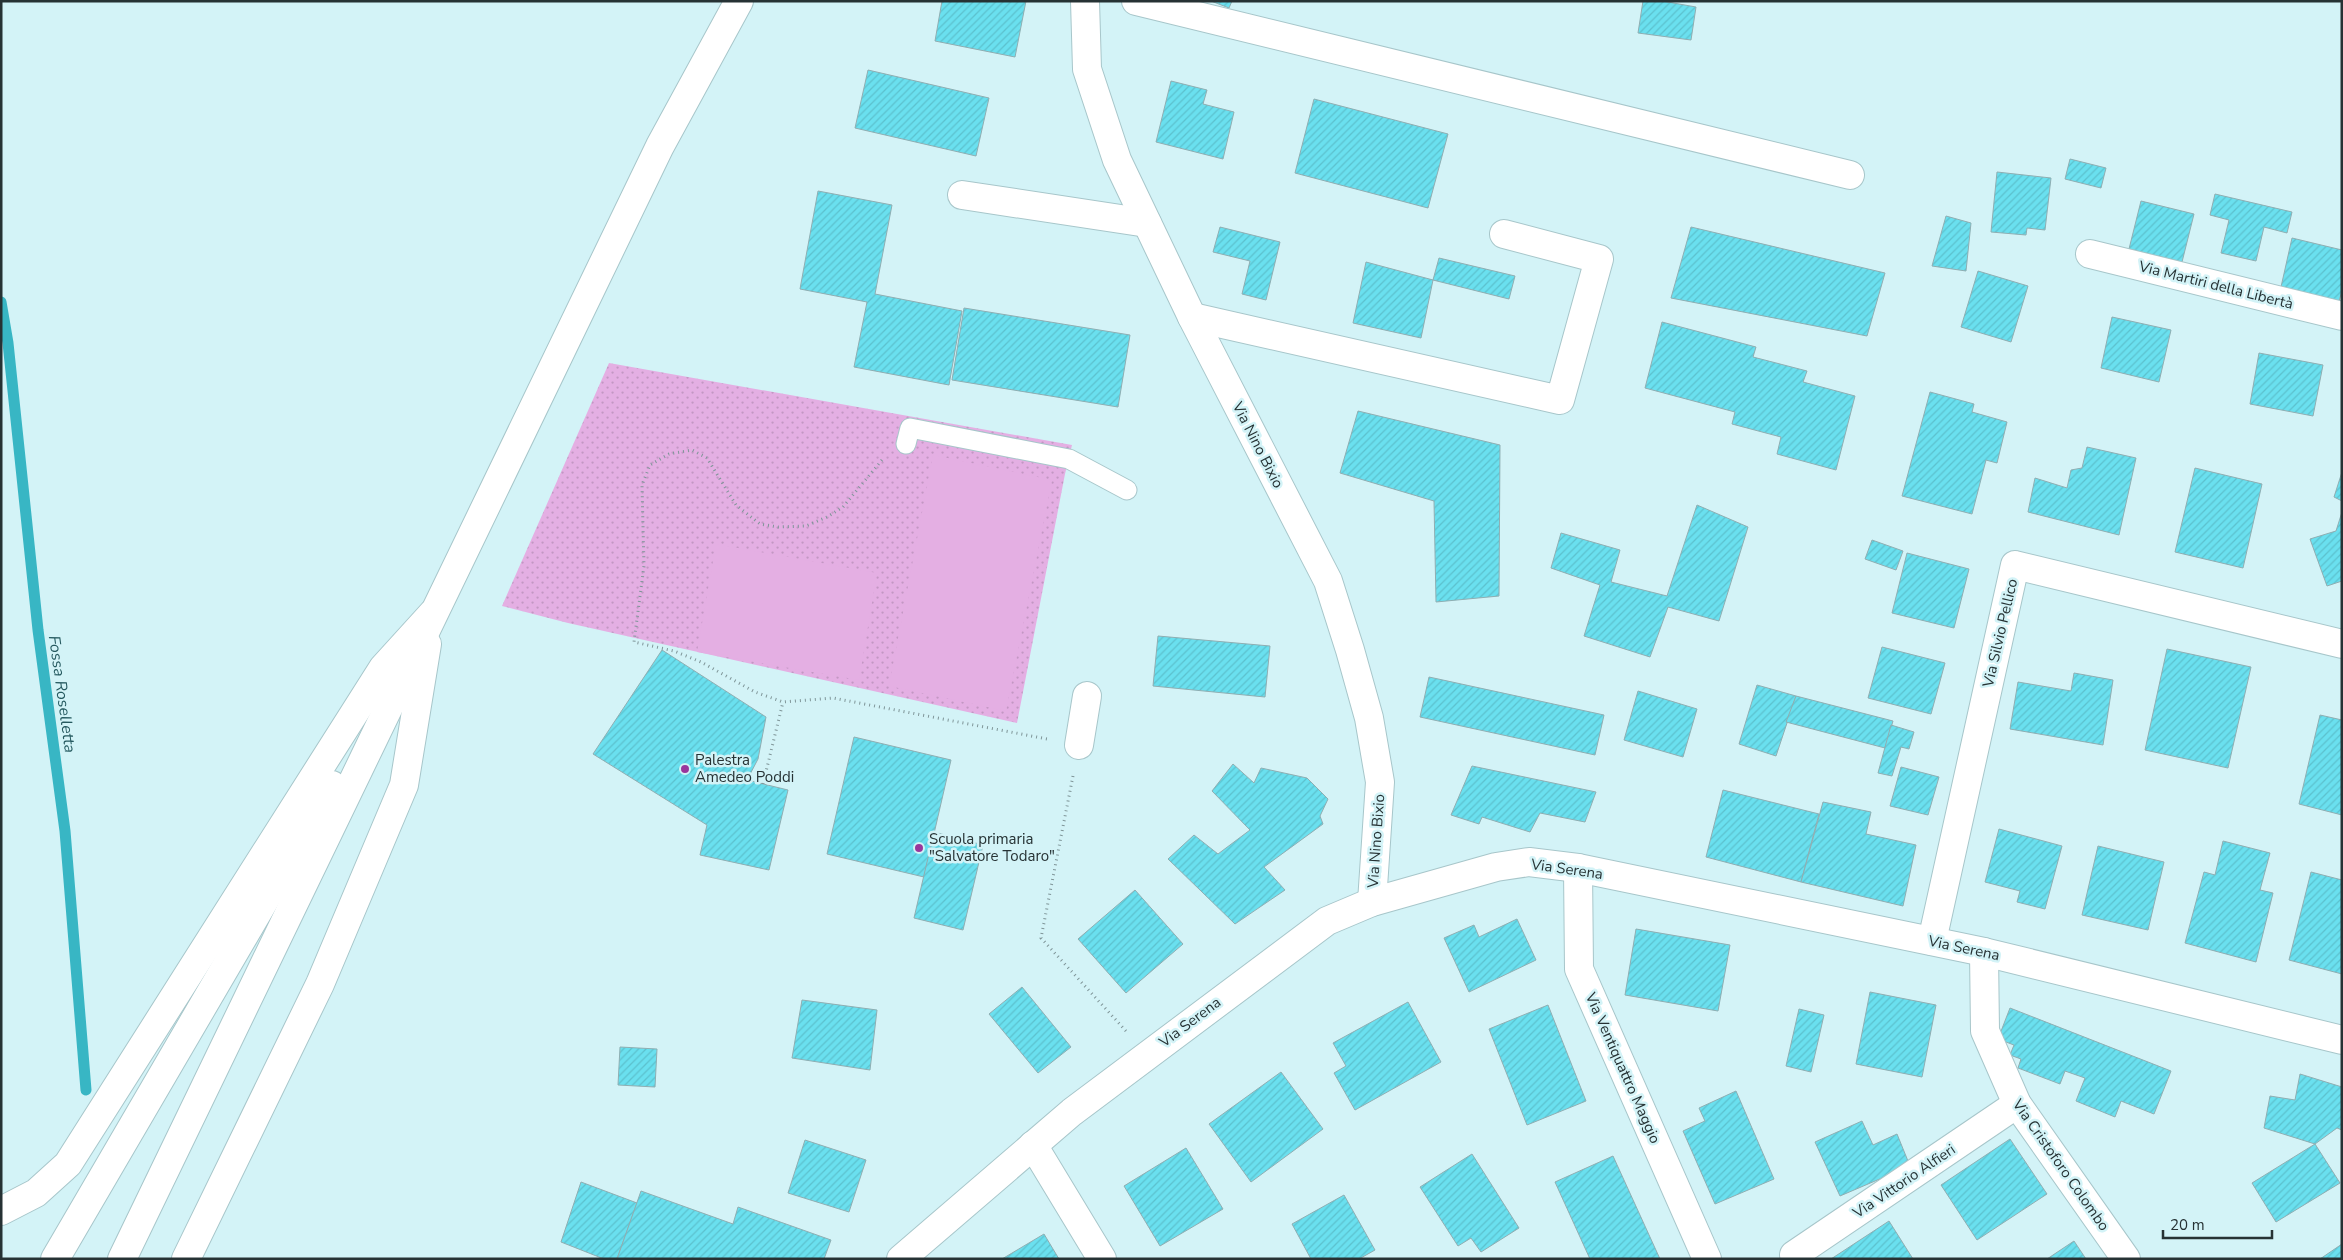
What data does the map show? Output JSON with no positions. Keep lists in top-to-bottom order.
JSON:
{
  "streets": {
    "main road": [
      "Via Martiri della Libertà",
      "Via Nino Bixio",
      "Via Silvio Pellico",
      "Via Serena",
      "Via Ventiquattro Maggio",
      "Via Cristoforo Colombo",
      "Via Vittorio Alfieri"
    ]
  },
  "crossings": [
    ["Via Nino Bixio", "Via Serena"],
    ["Via Silvio Pellico", "Via Serena"],
    ["Via Serena", "Via Ventiquattro Maggio"],
    ["Via Serena", "Via Cristoforo Colombo"],
    ["Via Cristoforo Colombo", "Via Vittorio Alfieri"]
  ],
  "water": ["Fossa Roselletta"],
  "places": ["Palestra Amedeo Poddi", "Scuola primaria \"Salvatore Todaro\""],
  "scale_bar": "20 m"
}
